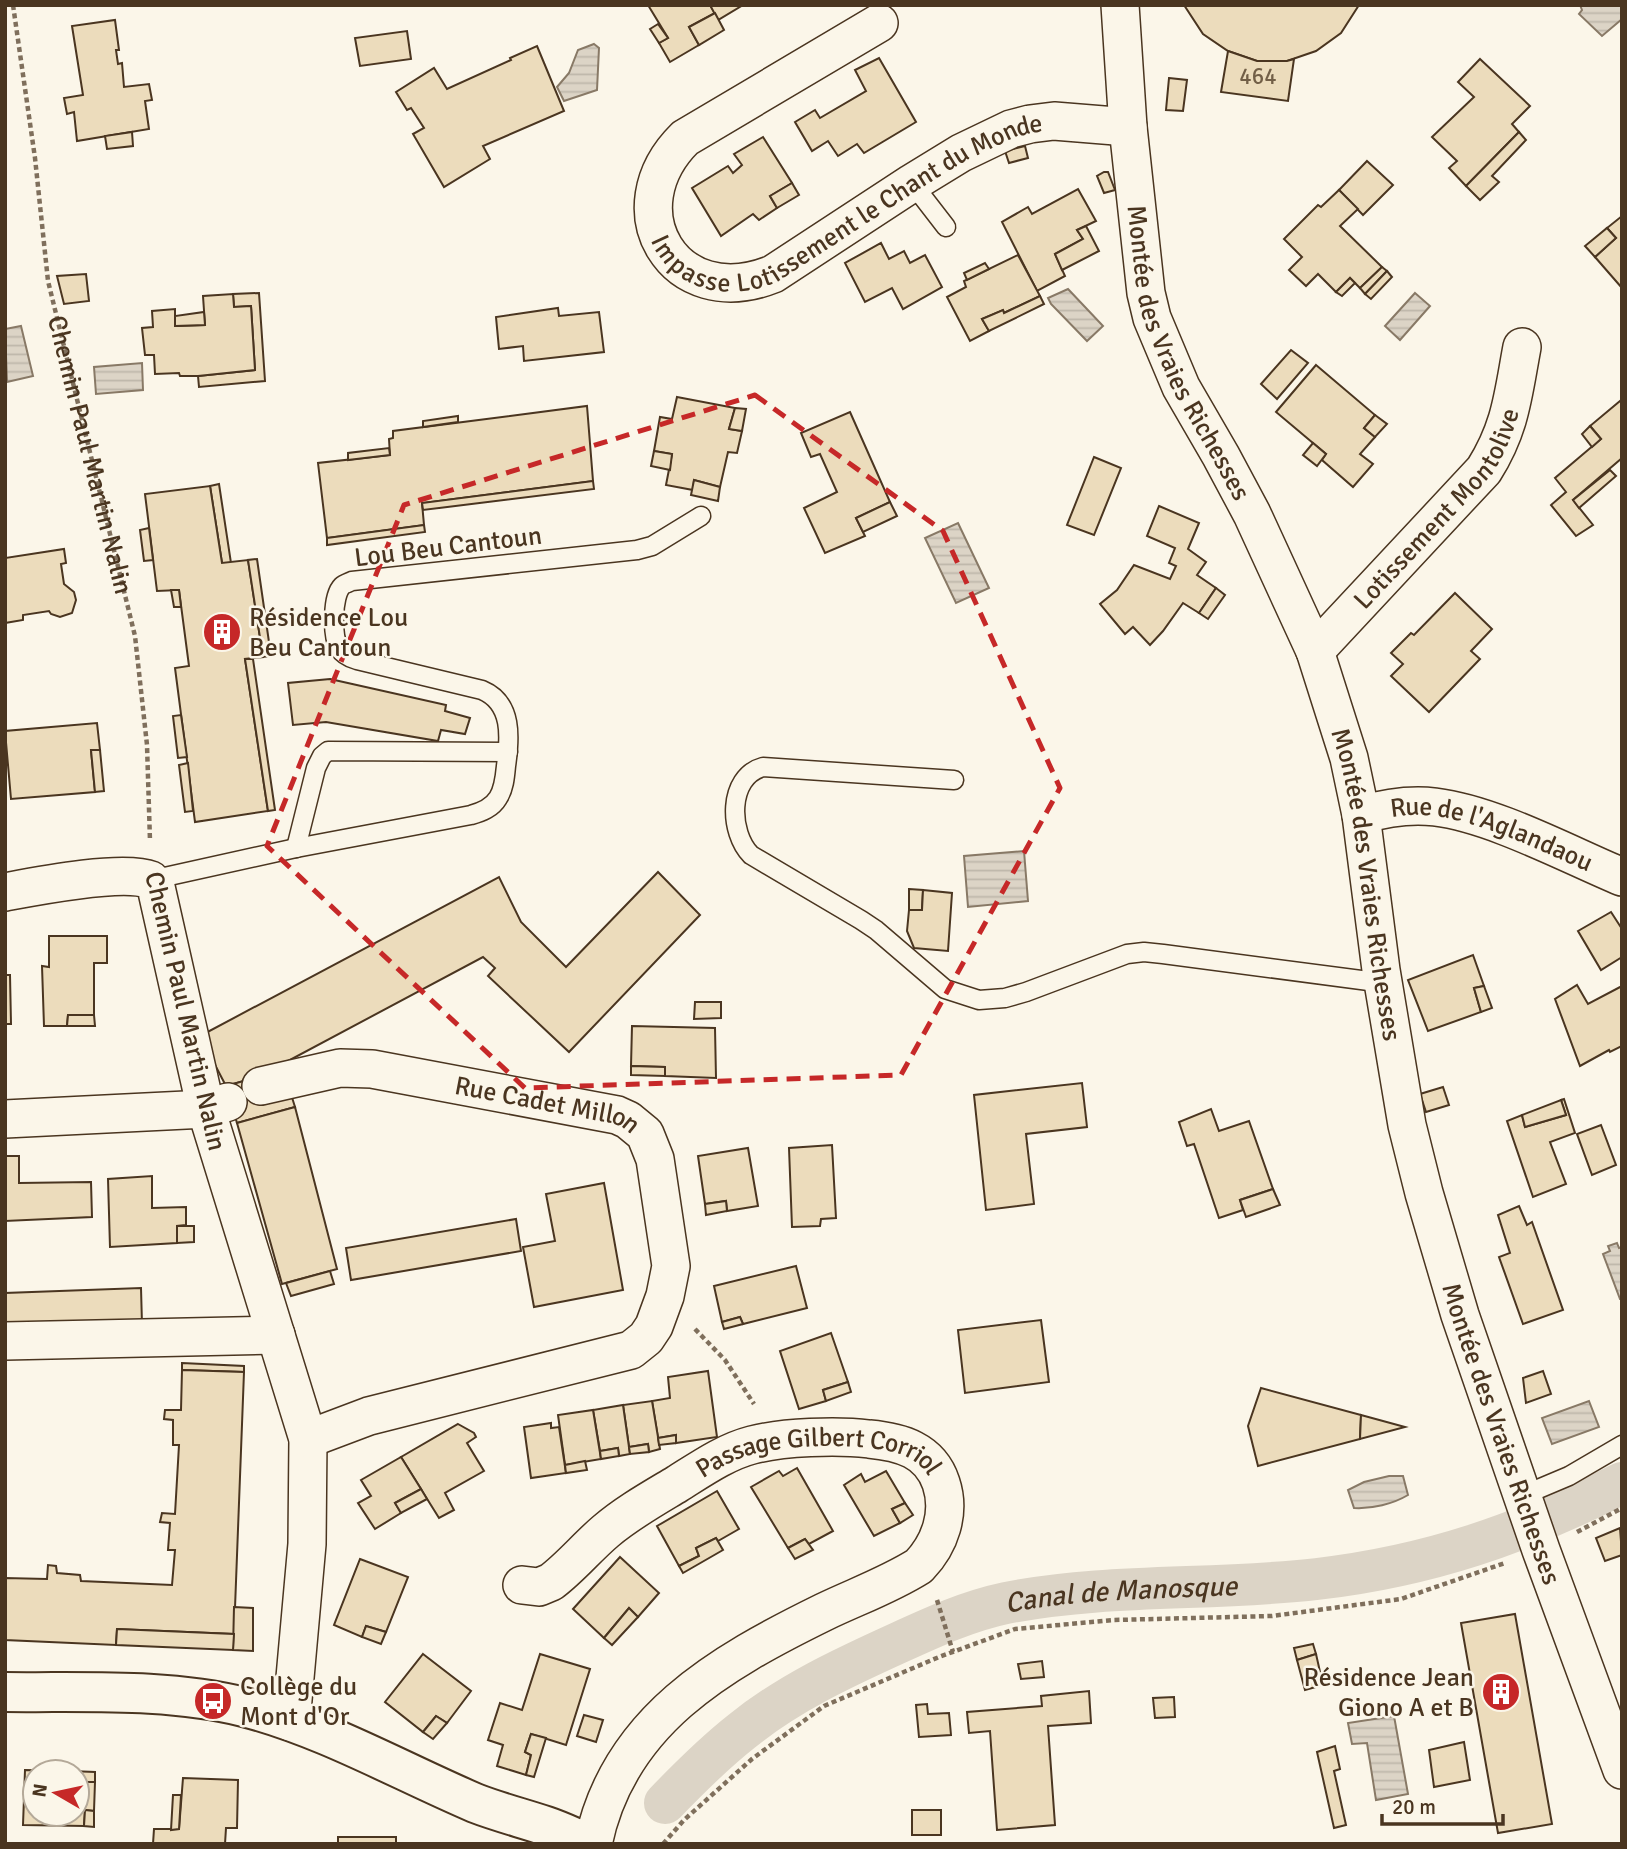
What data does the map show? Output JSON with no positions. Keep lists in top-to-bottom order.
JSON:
{
  "streets": {
    "street": [
      "Impasse Lotissement le Chant du Monde",
      "Montée des Vraies Richesses",
      "Chemin Paul Martin Nalin",
      "Lotissement Montolive",
      "Rue de l'Aglandaou",
      "Rue Cadet Millon",
      "Passage Gilbert Corriol"
    ],
    "lane": ["Lou Beu Cantoun"]
  },
  "crossings": [
    ["Impasse Lotissement le Chant du Monde", "Montée des Vraies Richesses"],
    ["Montée des Vraies Richesses", "Lotissement Montolive"],
    ["Montée des Vraies Richesses", "Rue de l'Aglandaou"],
    ["Chemin Paul Martin Nalin", "Lou Beu Cantoun"],
    ["Chemin Paul Martin Nalin", "Rue Cadet Millon"]
  ],
  "water": ["Canal de Manosque"],
  "places": {
    "building": ["Résidence Lou Beu Cantoun", "Résidence Jean Giono A et B"],
    "bus stop": ["Collège du Mont d'Or"]
  },
  "house_numbers": ["464"],
  "scale_bar": "20 m",
  "north": "left"
}
